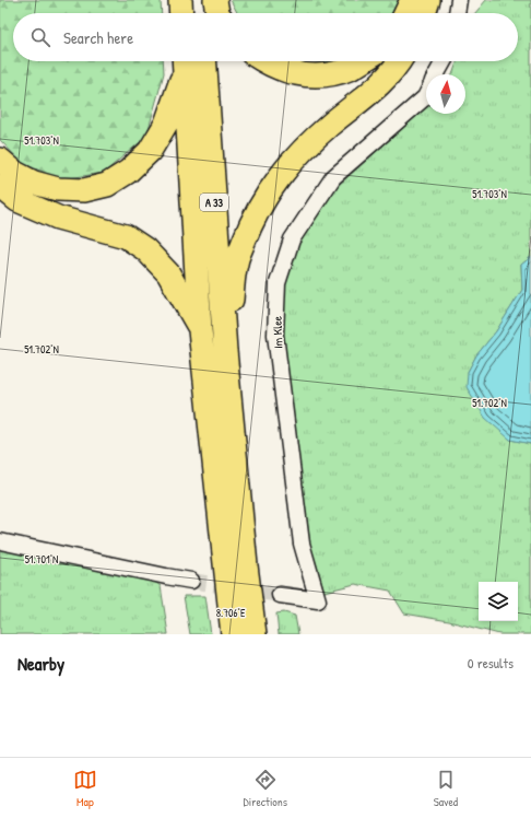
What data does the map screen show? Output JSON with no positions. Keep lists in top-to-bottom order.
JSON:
{
  "streets": {
    "highway": ["A 33"],
    "lane": ["Im Klee"]
  },
  "north": "top",
  "page": {
    "search": "Search here",
    "heading": ["Nearby", "0 results"],
    "nav": ["Map", "Directions", "Saved"]
  },
  "coordinates": [
    "51.703°N",
    "51.702°N",
    "51.701°N",
    "8.706°E"
  ]
}
